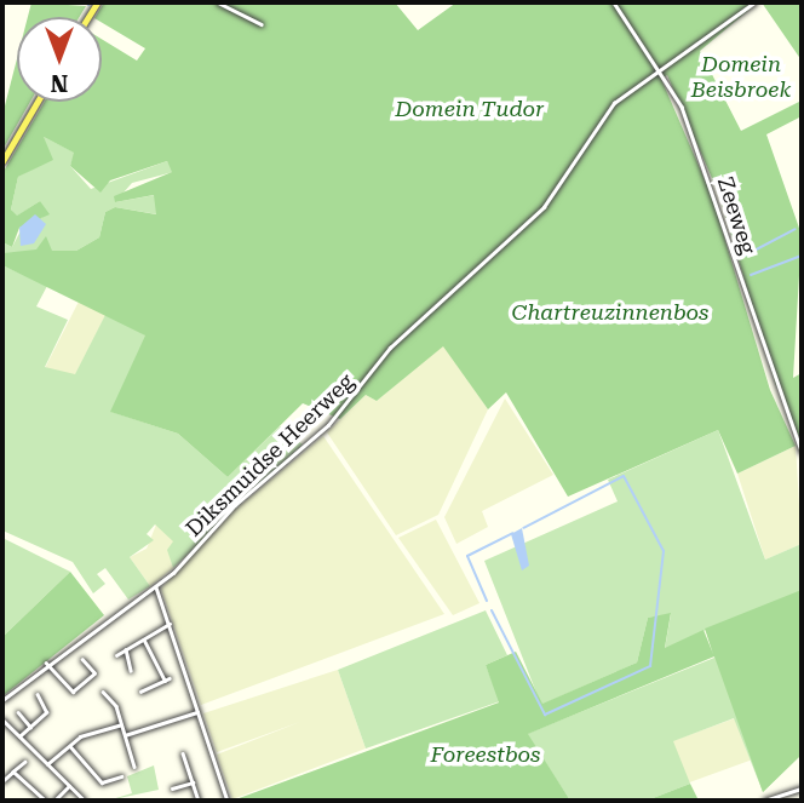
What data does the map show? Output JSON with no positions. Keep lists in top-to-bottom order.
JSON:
{
  "streets": {
    "street": ["Zeeweg", "Diksmuidse Heerweg"]
  },
  "crossings": [
    ["Zeeweg", "Diksmuidse Heerweg"]
  ],
  "parks": [
    "Domein Beisbroek",
    "Domein Tudor",
    "Chartreuzinnenbos",
    "Foreestbos"
  ],
  "north": "bottom"
}
